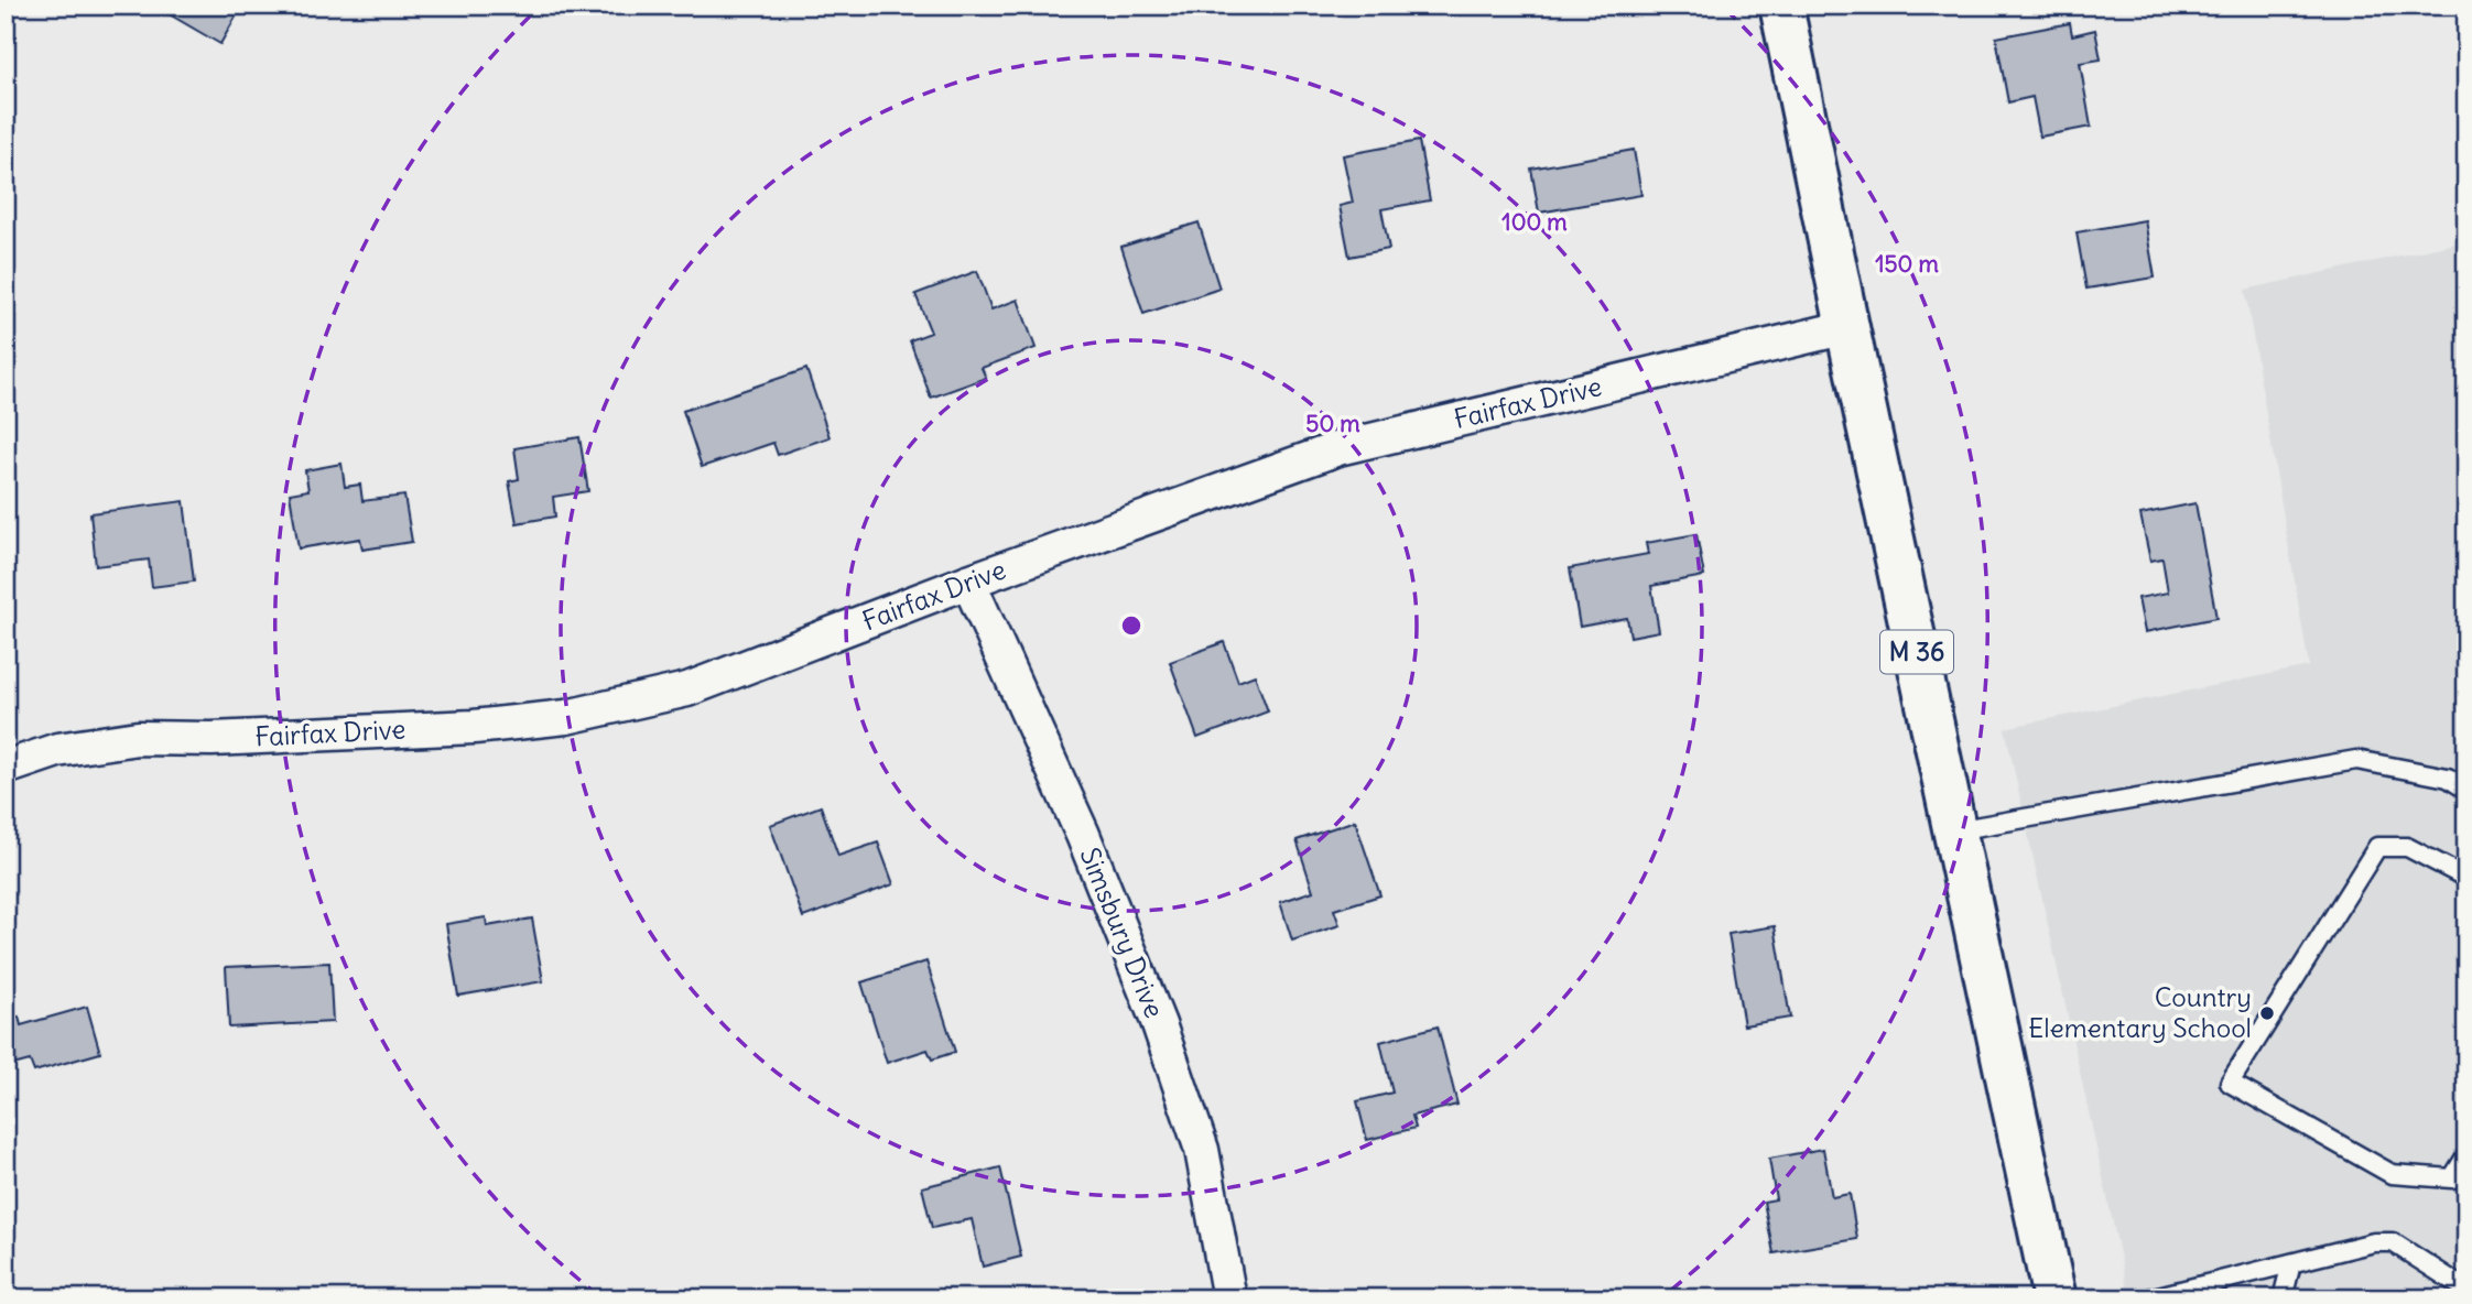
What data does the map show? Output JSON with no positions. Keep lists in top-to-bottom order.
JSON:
{
  "streets": {
    "main road": ["M 36"],
    "street": ["Fairfax Drive", "Simsbury Drive"]
  },
  "crossings": [
    ["Fairfax Drive", "M 36"],
    ["Fairfax Drive", "Simsbury Drive"]
  ],
  "places": ["Country Elementary School"],
  "rings": ["100 m", "150 m", "50 m"]
}
